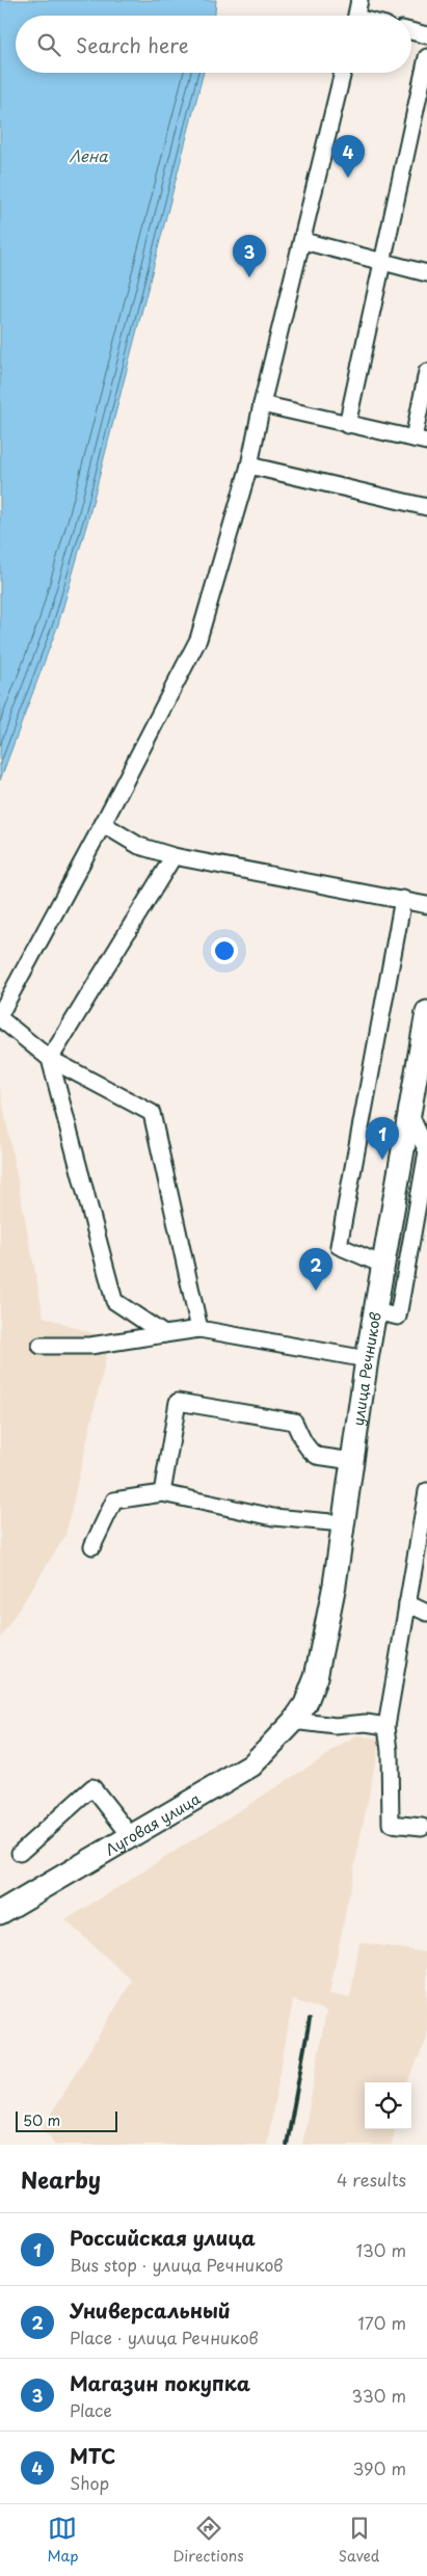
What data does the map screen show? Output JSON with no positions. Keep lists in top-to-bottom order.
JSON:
{
  "streets": {
    "street": ["улица Речников", "Луговая улица"]
  },
  "crossings": [
    ["улица Речников", "Луговая улица"]
  ],
  "water": ["Лена"],
  "scale_bar": "50 m",
  "page": {
    "search": "Search here",
    "pins": [
      "4",
      "3",
      "1",
      "2"
    ],
    "scale": "50 m",
    "heading": ["Nearby", "4 results"],
    "list": [
      {
        "mark": "1",
        "name": "Российская улица",
        "note": "Bus stop · улица Речников",
        "value": "130 m"
      },
      {
        "mark": "2",
        "name": "Универсальный",
        "note": "Place · улица Речников",
        "value": "170 m"
      },
      {
        "mark": "3",
        "name": "Магазин покупка",
        "note": "Place",
        "value": "330 m"
      },
      {
        "mark": "4",
        "name": "МТС",
        "note": "Shop",
        "value": "390 m"
      }
    ],
    "nav": ["Map", "Directions", "Saved"]
  }
}
